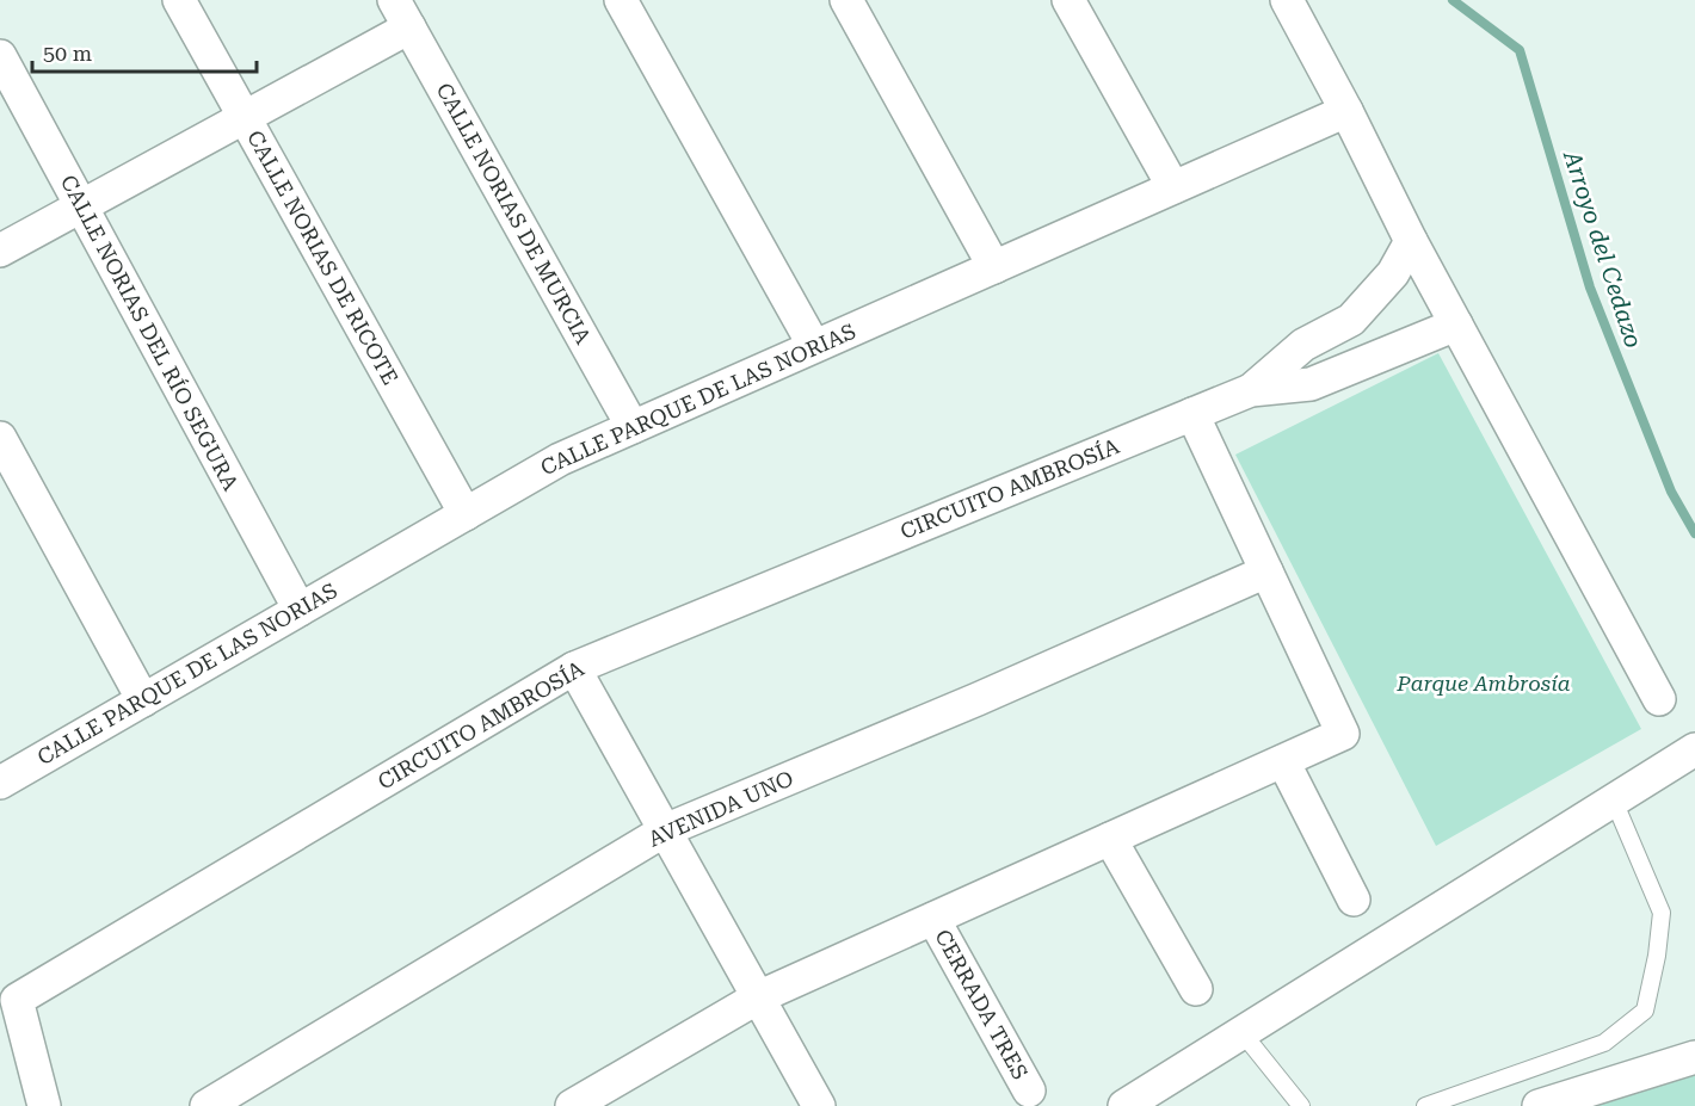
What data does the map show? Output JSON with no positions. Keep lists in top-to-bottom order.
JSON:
{
  "streets": {
    "street": [
      "CALLE NORIAS DE MURCIA",
      "CALLE NORIAS DE RICOTE",
      "CALLE NORIAS DEL RÍO SEGURA",
      "CALLE PARQUE DE LAS NORIAS",
      "CIRCUITO AMBROSÍA",
      "AVENIDA UNO",
      "CERRADA TRES"
    ]
  },
  "crossings": [
    ["CALLE NORIAS DE MURCIA", "CALLE PARQUE DE LAS NORIAS"],
    ["CALLE NORIAS DE RICOTE", "CALLE PARQUE DE LAS NORIAS"],
    ["CALLE NORIAS DEL RÍO SEGURA", "CALLE PARQUE DE LAS NORIAS"]
  ],
  "water": ["Arroyo del Cedazo"],
  "parks": ["Parque Ambrosía"],
  "scale_bar": "50 m"
}
